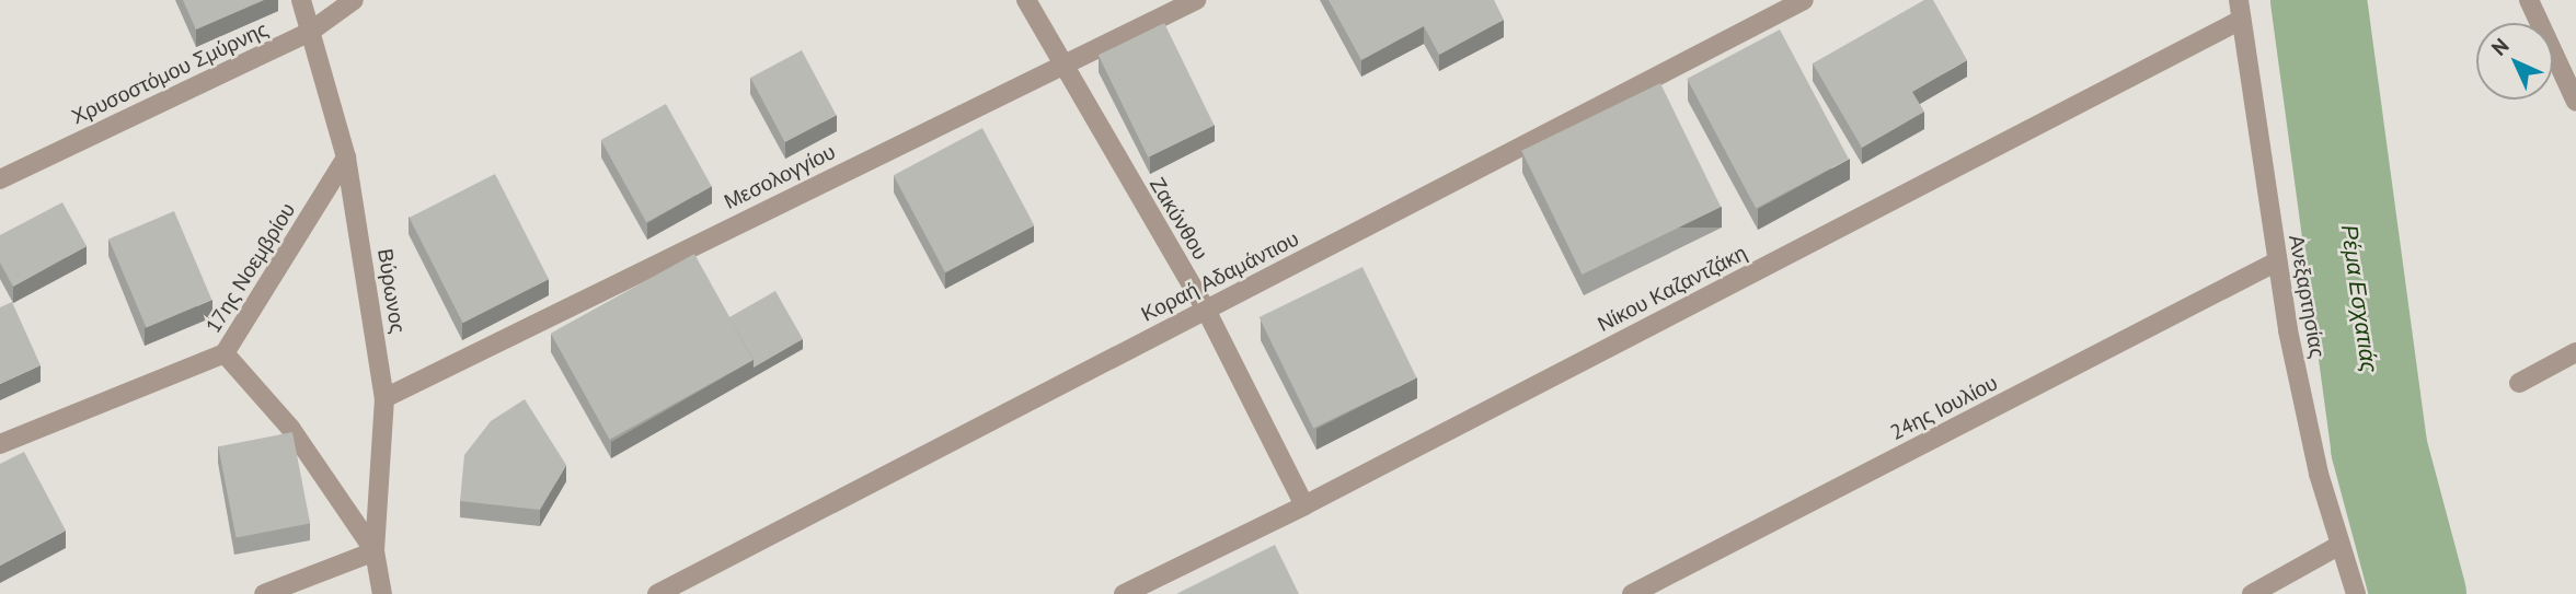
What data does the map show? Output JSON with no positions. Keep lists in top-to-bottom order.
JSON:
{
  "streets": {
    "street": [
      "Χρυσοστόμου Σμύρνης",
      "Μεσολογγίου",
      "Ζακύνθου",
      "17ης Νοεμβρίου",
      "Κοραή Αδαμάντιου",
      "Νίκου Καζαντζάκη",
      "Βύρωνος",
      "Ανεξαρτησίας",
      "24ης Ιουλίου"
    ]
  },
  "crossings": [
    ["Χρυσοστόμου Σμύρνης", "Βύρωνος"],
    ["Μεσολογγίου", "Ζακύνθου"],
    ["Μεσολογγίου", "Βύρωνος"],
    ["Ζακύνθου", "Κοραή Αδαμάντιου"],
    ["Ζακύνθου", "Νίκου Καζαντζάκη"],
    ["17ης Νοεμβρίου", "Βύρωνος"],
    ["Νίκου Καζαντζάκη", "Ανεξαρτησίας"],
    ["Ανεξαρτησίας", "24ης Ιουλίου"]
  ],
  "water": ["Ρέμα Εσχατιάς"],
  "north": "top left"
}
